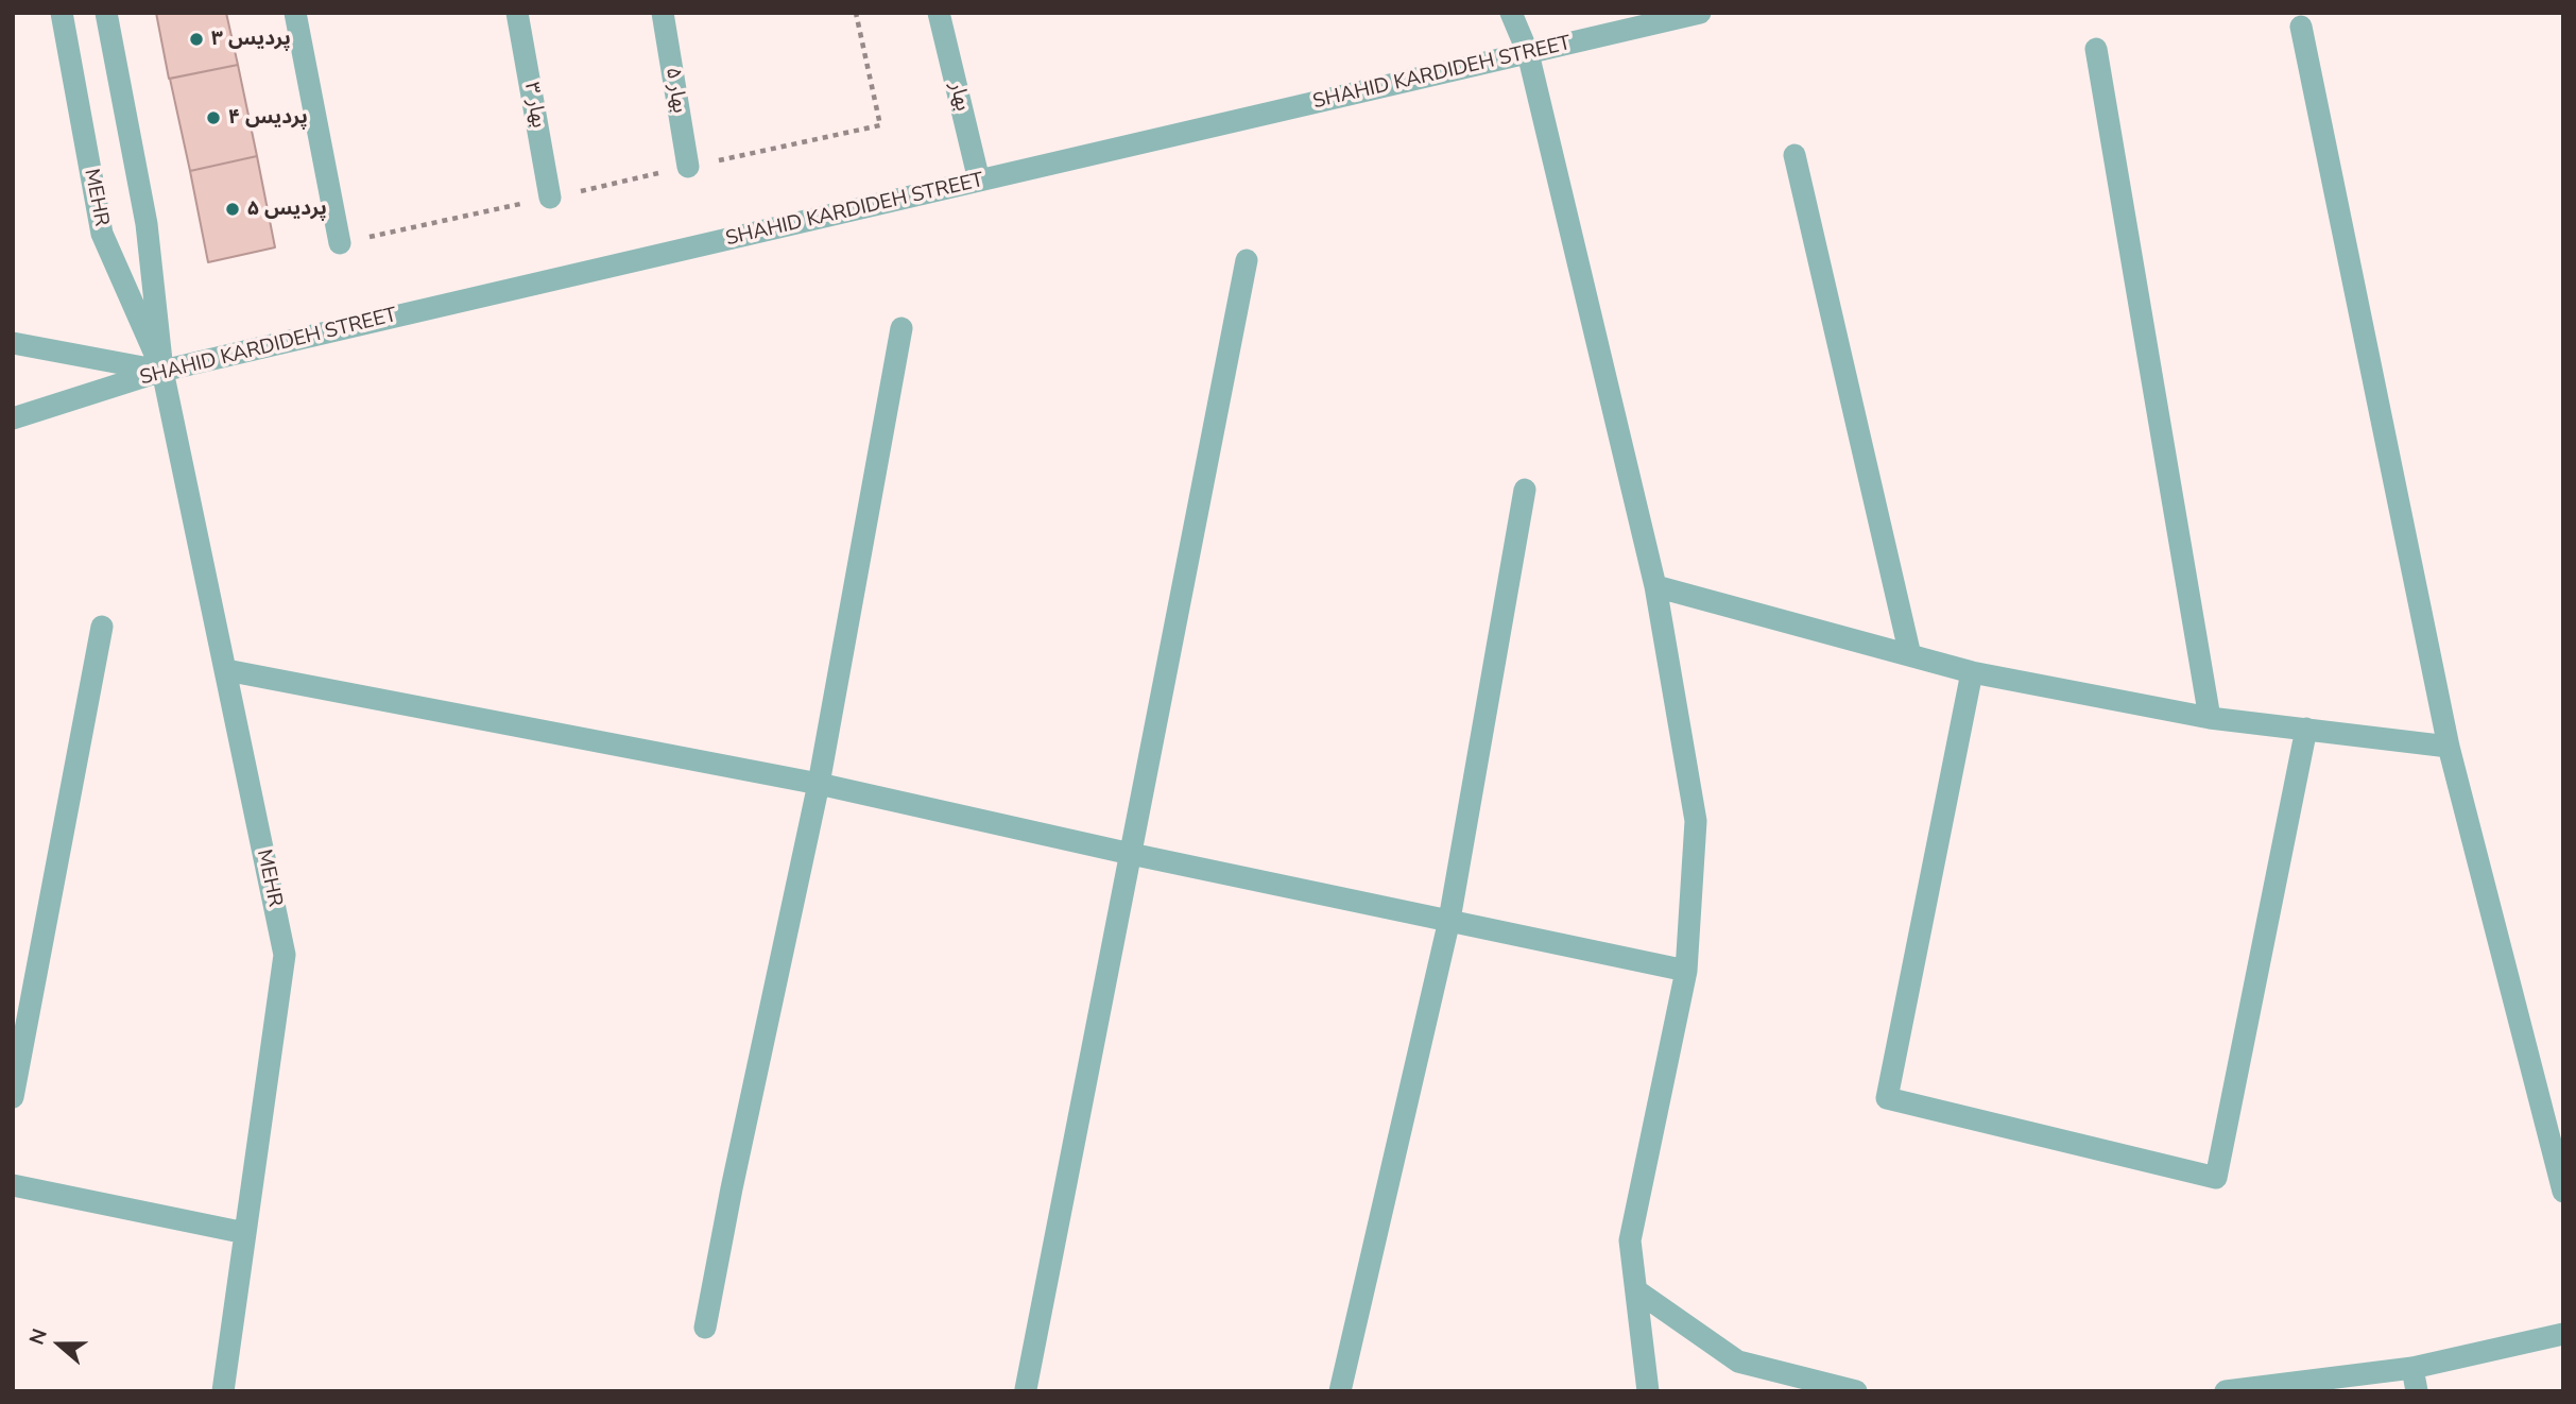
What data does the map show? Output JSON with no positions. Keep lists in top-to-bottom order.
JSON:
{
  "streets": {
    "street": [
      "SHAHID KARDIDEH STREET",
      "بهار ۵",
      "بهار",
      "بهار ۳",
      "MEHR"
    ]
  },
  "crossings": [
    ["SHAHID KARDIDEH STREET", "بهار"],
    ["SHAHID KARDIDEH STREET", "MEHR"]
  ],
  "places": ["پردیس ۳", "پردیس ۴", "پردیس ۵"],
  "north": "left"
}
